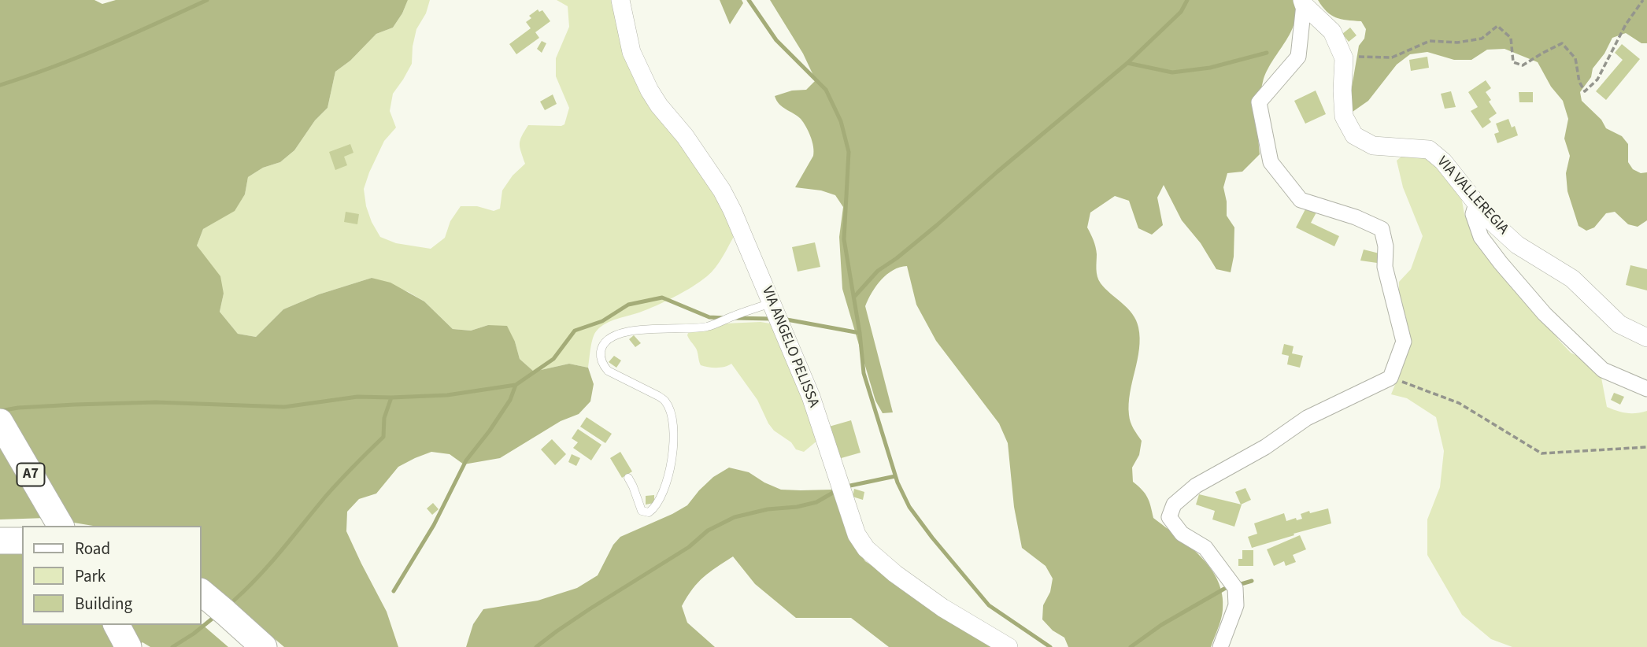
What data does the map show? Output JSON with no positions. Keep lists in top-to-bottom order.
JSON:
{
  "streets": {
    "highway": ["A7"],
    "street": ["VIA VALLEREGIA", "VIA ANGELO PELISSA"]
  },
  "legend": ["Road", "Park", "Building"]
}
